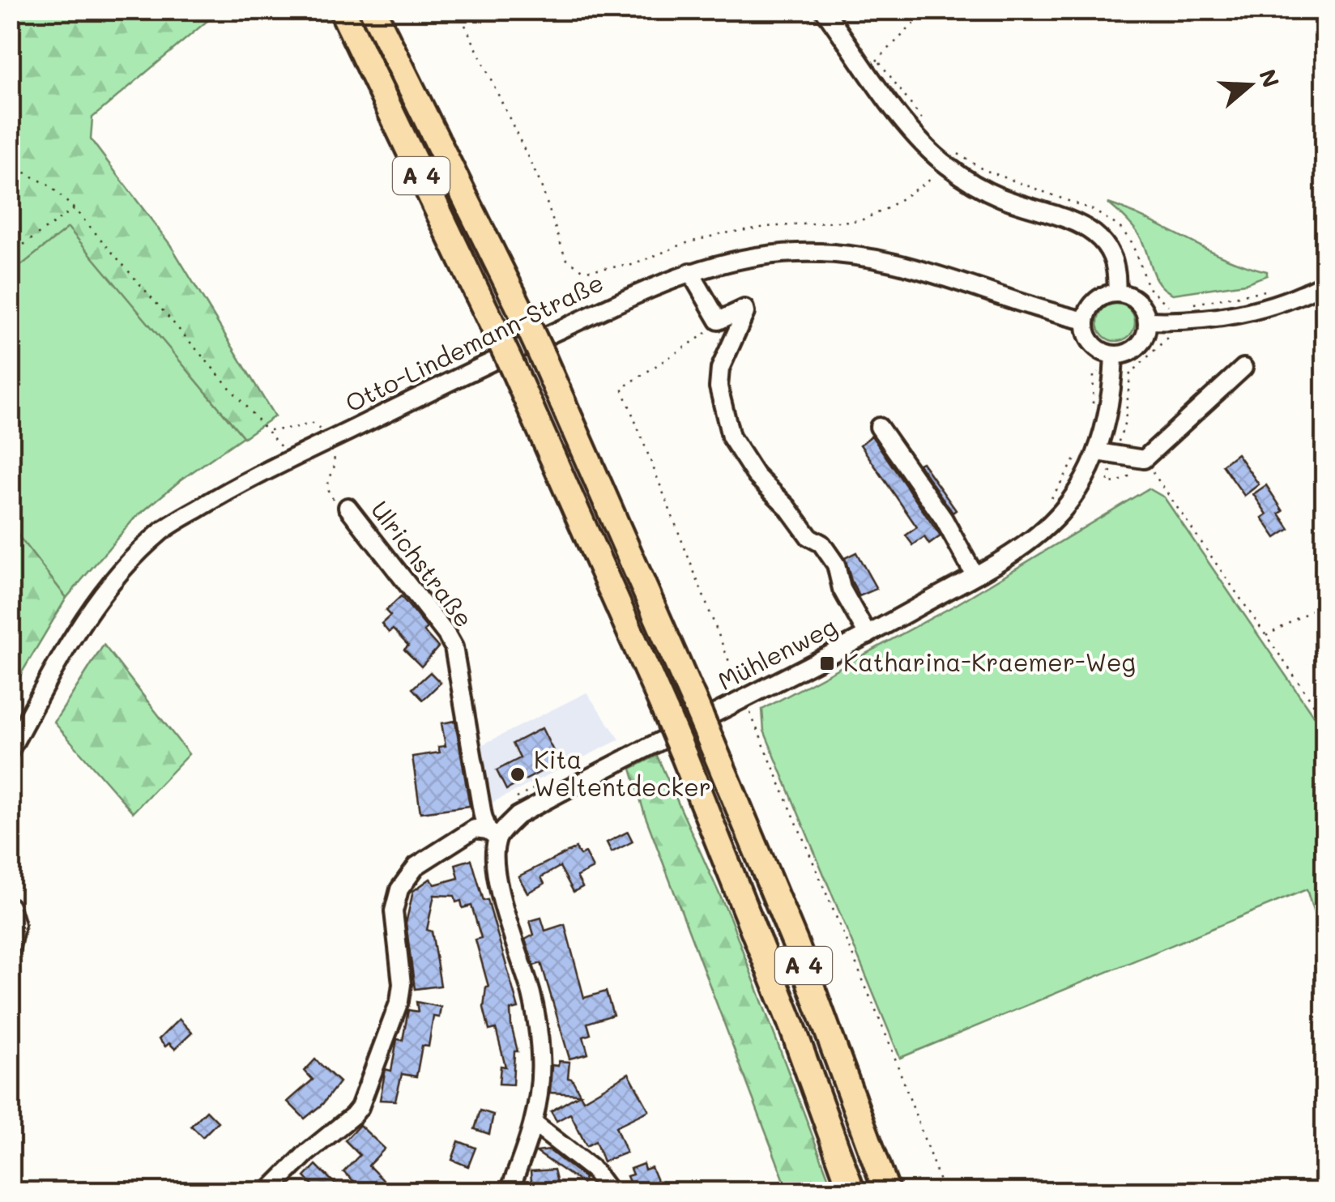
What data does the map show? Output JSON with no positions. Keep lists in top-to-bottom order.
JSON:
{
  "streets": {
    "highway": ["A 4"],
    "street": ["Otto-Lindemann-Straße", "Ulrichstraße", "Mühlenweg"]
  },
  "crossings": [
    ["Otto-Lindemann-Straße", "Mühlenweg"],
    ["Ulrichstraße", "Mühlenweg"]
  ],
  "places": {
    "transit": ["Katharina-Kraemer-Weg"],
    "other": ["Kita Weltentdecker"]
  },
  "north": "right"
}
